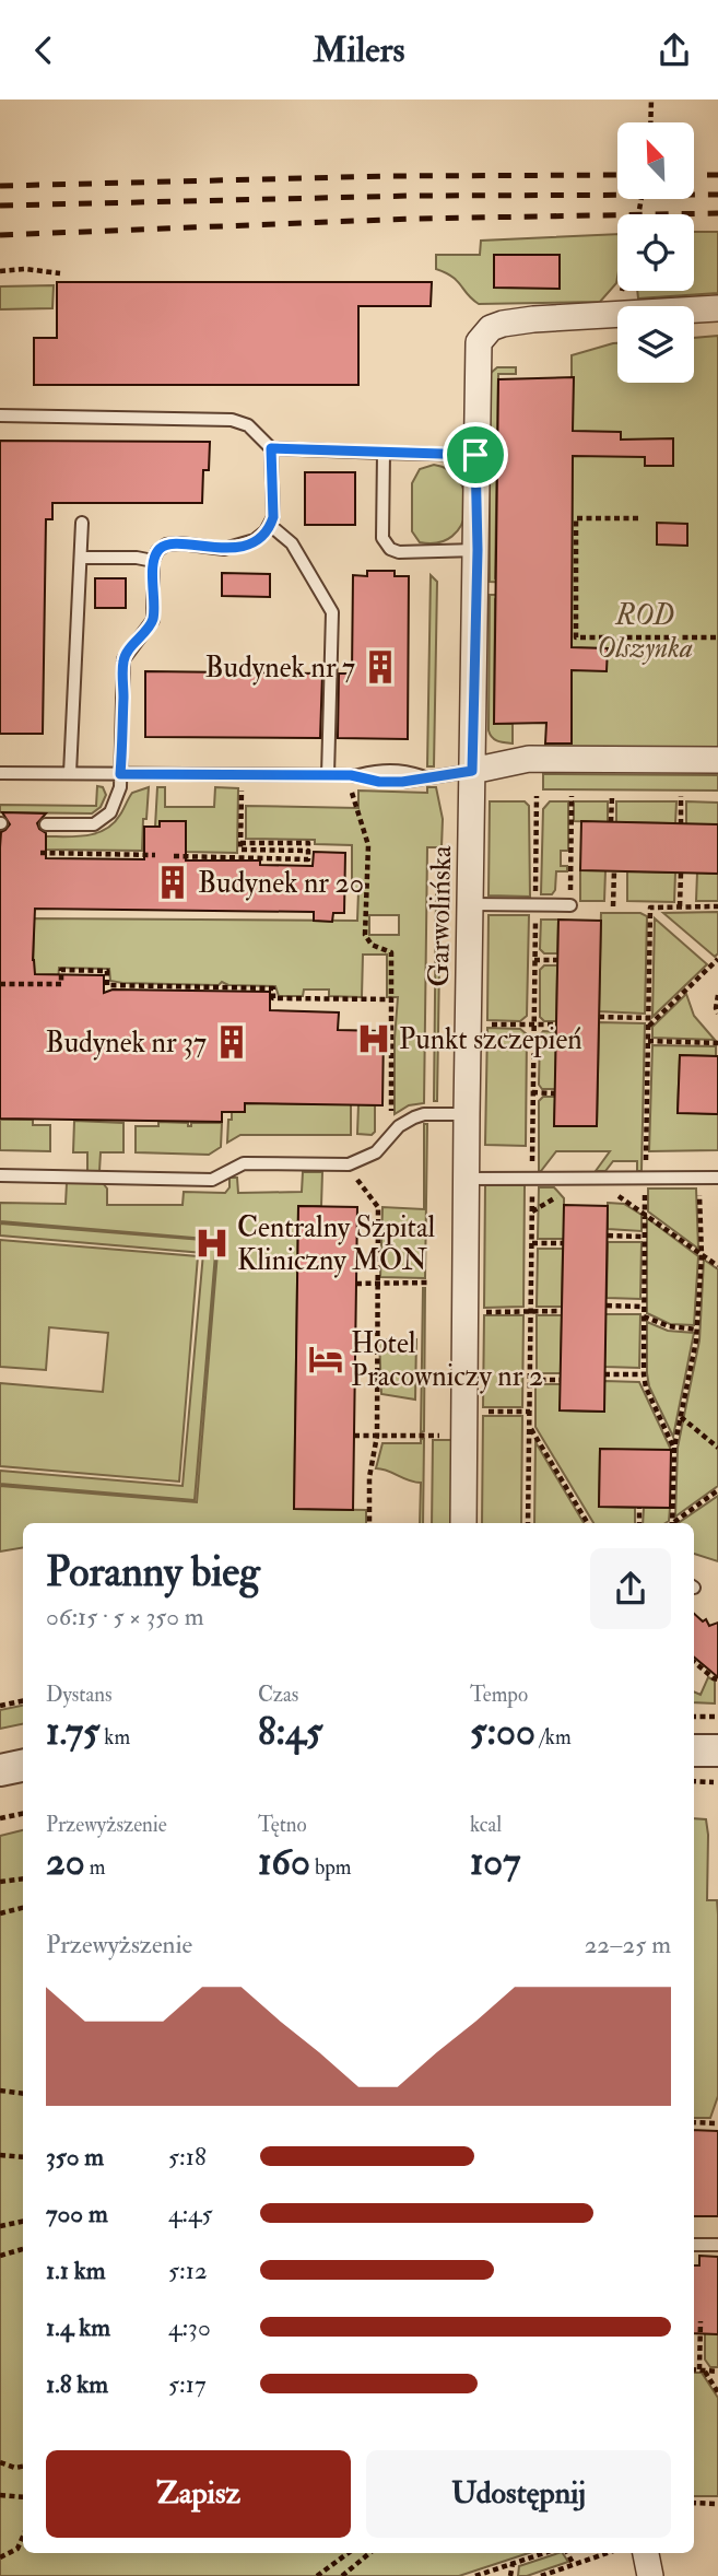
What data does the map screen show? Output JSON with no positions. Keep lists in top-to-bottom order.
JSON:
{
  "streets": {
    "street": ["Garwolińska"]
  },
  "parks": ["ROD Olszynka"],
  "places": {
    "building": ["Budynek nr 7", "Budynek nr 20", "Budynek nr 37"],
    "hospital": ["Punkt szczepień", "Centralny Szpital Kliniczny MON"],
    "hotel": ["Hotel Pracowniczy nr 2"]
  },
  "north": "top left",
  "page": {
    "header": "Milers",
    "heading": ["Poranny bieg", "06:15 · 5 × 350 m"],
    "stats": [
      ["Dystans", "1.75 km"],
      ["Czas", "8:45"],
      ["Tempo", "5:00 /km"],
      ["Przewyższenie", "20 m"],
      ["Tętno", "160 bpm"],
      ["kcal", "107"]
    ],
    "chart": ["Przewyższenie", "22–25 m"],
    "list": [
      {
        "name": "350 m",
        "note": "5:18"
      },
      {
        "name": "700 m",
        "note": "4:45"
      },
      {
        "name": "1.1 km",
        "note": "5:12"
      },
      {
        "name": "1.4 km",
        "note": "4:30"
      },
      {
        "name": "1.8 km",
        "note": "5:17"
      }
    ],
    "buttons": ["Zapisz", "Udostępnij"]
  }
}
